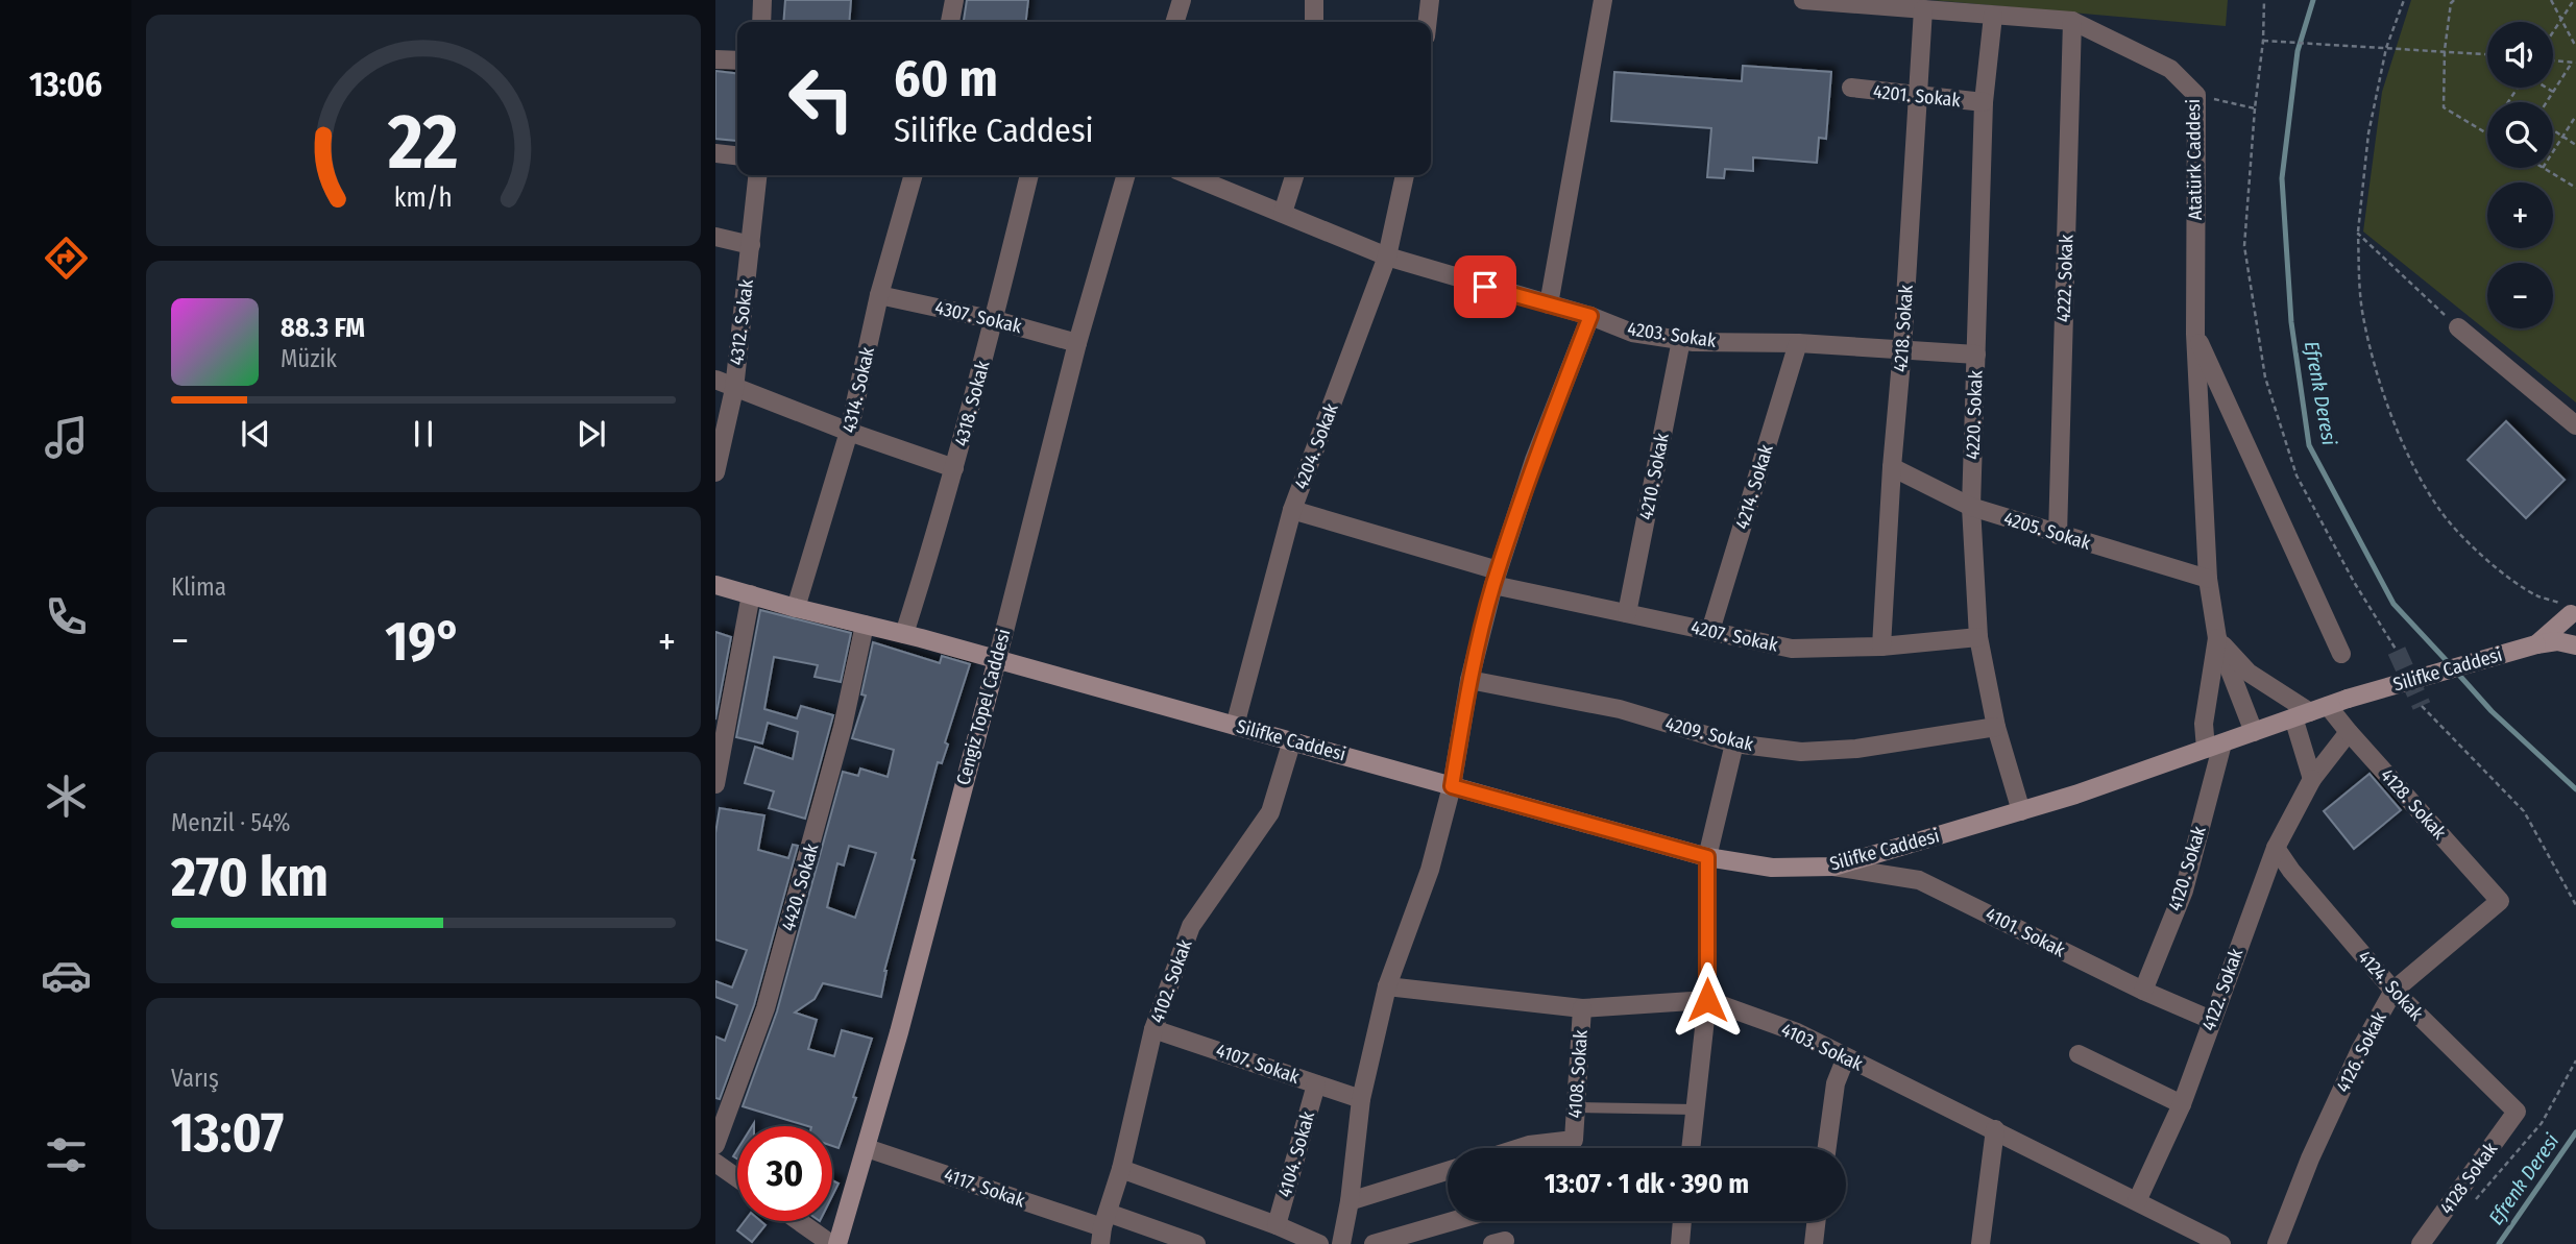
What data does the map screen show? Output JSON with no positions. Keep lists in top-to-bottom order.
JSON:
{
  "streets": {
    "street": [
      "4201. Sokak",
      "Atatürk Caddesi",
      "4222. Sokak",
      "4307. Sokak",
      "4312. Sokak",
      "4218. Sokak",
      "4203. Sokak",
      "4314. Sokak",
      "4318. Sokak",
      "4220. Sokak",
      "4204. Sokak",
      "4210. Sokak",
      "4214. Sokak",
      "4205. Sokak",
      "4207. Sokak",
      "Silifke Caddesi",
      "Cengiz Topel Caddesi",
      "4209. Sokak",
      "4128. Sokak",
      "4120. Sokak",
      "4420. Sokak",
      "4101. Sokak",
      "4102. Sokak",
      "4124. Sokak",
      "4122. Sokak",
      "4103. Sokak",
      "4126. Sokak",
      "4107. Sokak",
      "4108. Sokak",
      "4104. Sokak",
      "4128 Sokak",
      "4117. Sokak"
    ]
  },
  "crossings": [
    ["4201. Sokak", "4218. Sokak"],
    ["4201. Sokak", "4220. Sokak"],
    ["Atatürk Caddesi", "4222. Sokak"],
    ["Atatürk Caddesi", "4218. Sokak"],
    ["Atatürk Caddesi", "4220. Sokak"],
    ["Atatürk Caddesi", "4205. Sokak"],
    ["Atatürk Caddesi", "Silifke Caddesi"],
    ["Atatürk Caddesi", "4120. Sokak"],
    ["4222. Sokak", "4205. Sokak"],
    ["4307. Sokak", "4314. Sokak"],
    ["4307. Sokak", "4318. Sokak"],
    ["4307. Sokak", "Cengiz Topel Caddesi"],
    ["4218. Sokak", "4203. Sokak"],
    ["4218. Sokak", "4205. Sokak"],
    ["4218. Sokak", "4207. Sokak"],
    ["4203. Sokak", "4220. Sokak"],
    ["4203. Sokak", "4204. Sokak"],
    ["4203. Sokak", "4210. Sokak"],
    ["4203. Sokak", "4214. Sokak"],
    ["4314. Sokak", "Silifke Caddesi"],
    ["4318. Sokak", "Silifke Caddesi"],
    ["4220. Sokak", "4205. Sokak"],
    ["4220. Sokak", "4207. Sokak"],
    ["4220. Sokak", "Silifke Caddesi"],
    ["4220. Sokak", "4209. Sokak"],
    ["4204. Sokak", "4207. Sokak"],
    ["4204. Sokak", "Silifke Caddesi"],
    ["4210. Sokak", "4207. Sokak"],
    ["4214. Sokak", "4207. Sokak"],
    ["Silifke Caddesi", "Cengiz Topel Caddesi"],
    ["Silifke Caddesi", "4128. Sokak"],
    ["Silifke Caddesi", "4120. Sokak"],
    ["Silifke Caddesi", "4420. Sokak"],
    ["Silifke Caddesi", "4101. Sokak"],
    ["Silifke Caddesi", "4102. Sokak"],
    ["Cengiz Topel Caddesi", "4117. Sokak"],
    ["4128. Sokak", "4122. Sokak"],
    ["4128. Sokak", "4126. Sokak"],
    ["4120. Sokak", "4101. Sokak"],
    ["4101. Sokak", "4122. Sokak"],
    ["4102. Sokak", "4107. Sokak"],
    ["4102. Sokak", "4117. Sokak"],
    ["4124. Sokak", "4122. Sokak"],
    ["4124. Sokak", "4126. Sokak"],
    ["4124. Sokak", "4128 Sokak"],
    ["4122. Sokak", "4103. Sokak"],
    ["4103. Sokak", "4108. Sokak"],
    ["4107. Sokak", "4104. Sokak"]
  ],
  "water": ["Efrenk Deresi"],
  "page": {
    "tabs": "13:06",
    "map_buttons": ["+", "−"],
    "turn": ["60 m", "Silifke Caddesi"],
    "song": ["88.3 FM", "Müzik"],
    "tile": [
      "Klima",
      ["Menzil · 54%", "270 km"],
      ["Varış", "13:07"]
    ],
    "heat": ["−", "19°", "+"],
    "limit": "30",
    "trip": "13:07 · 1 dk · 390 m",
    "gauge": ["22", "km/h"]
  }
}
